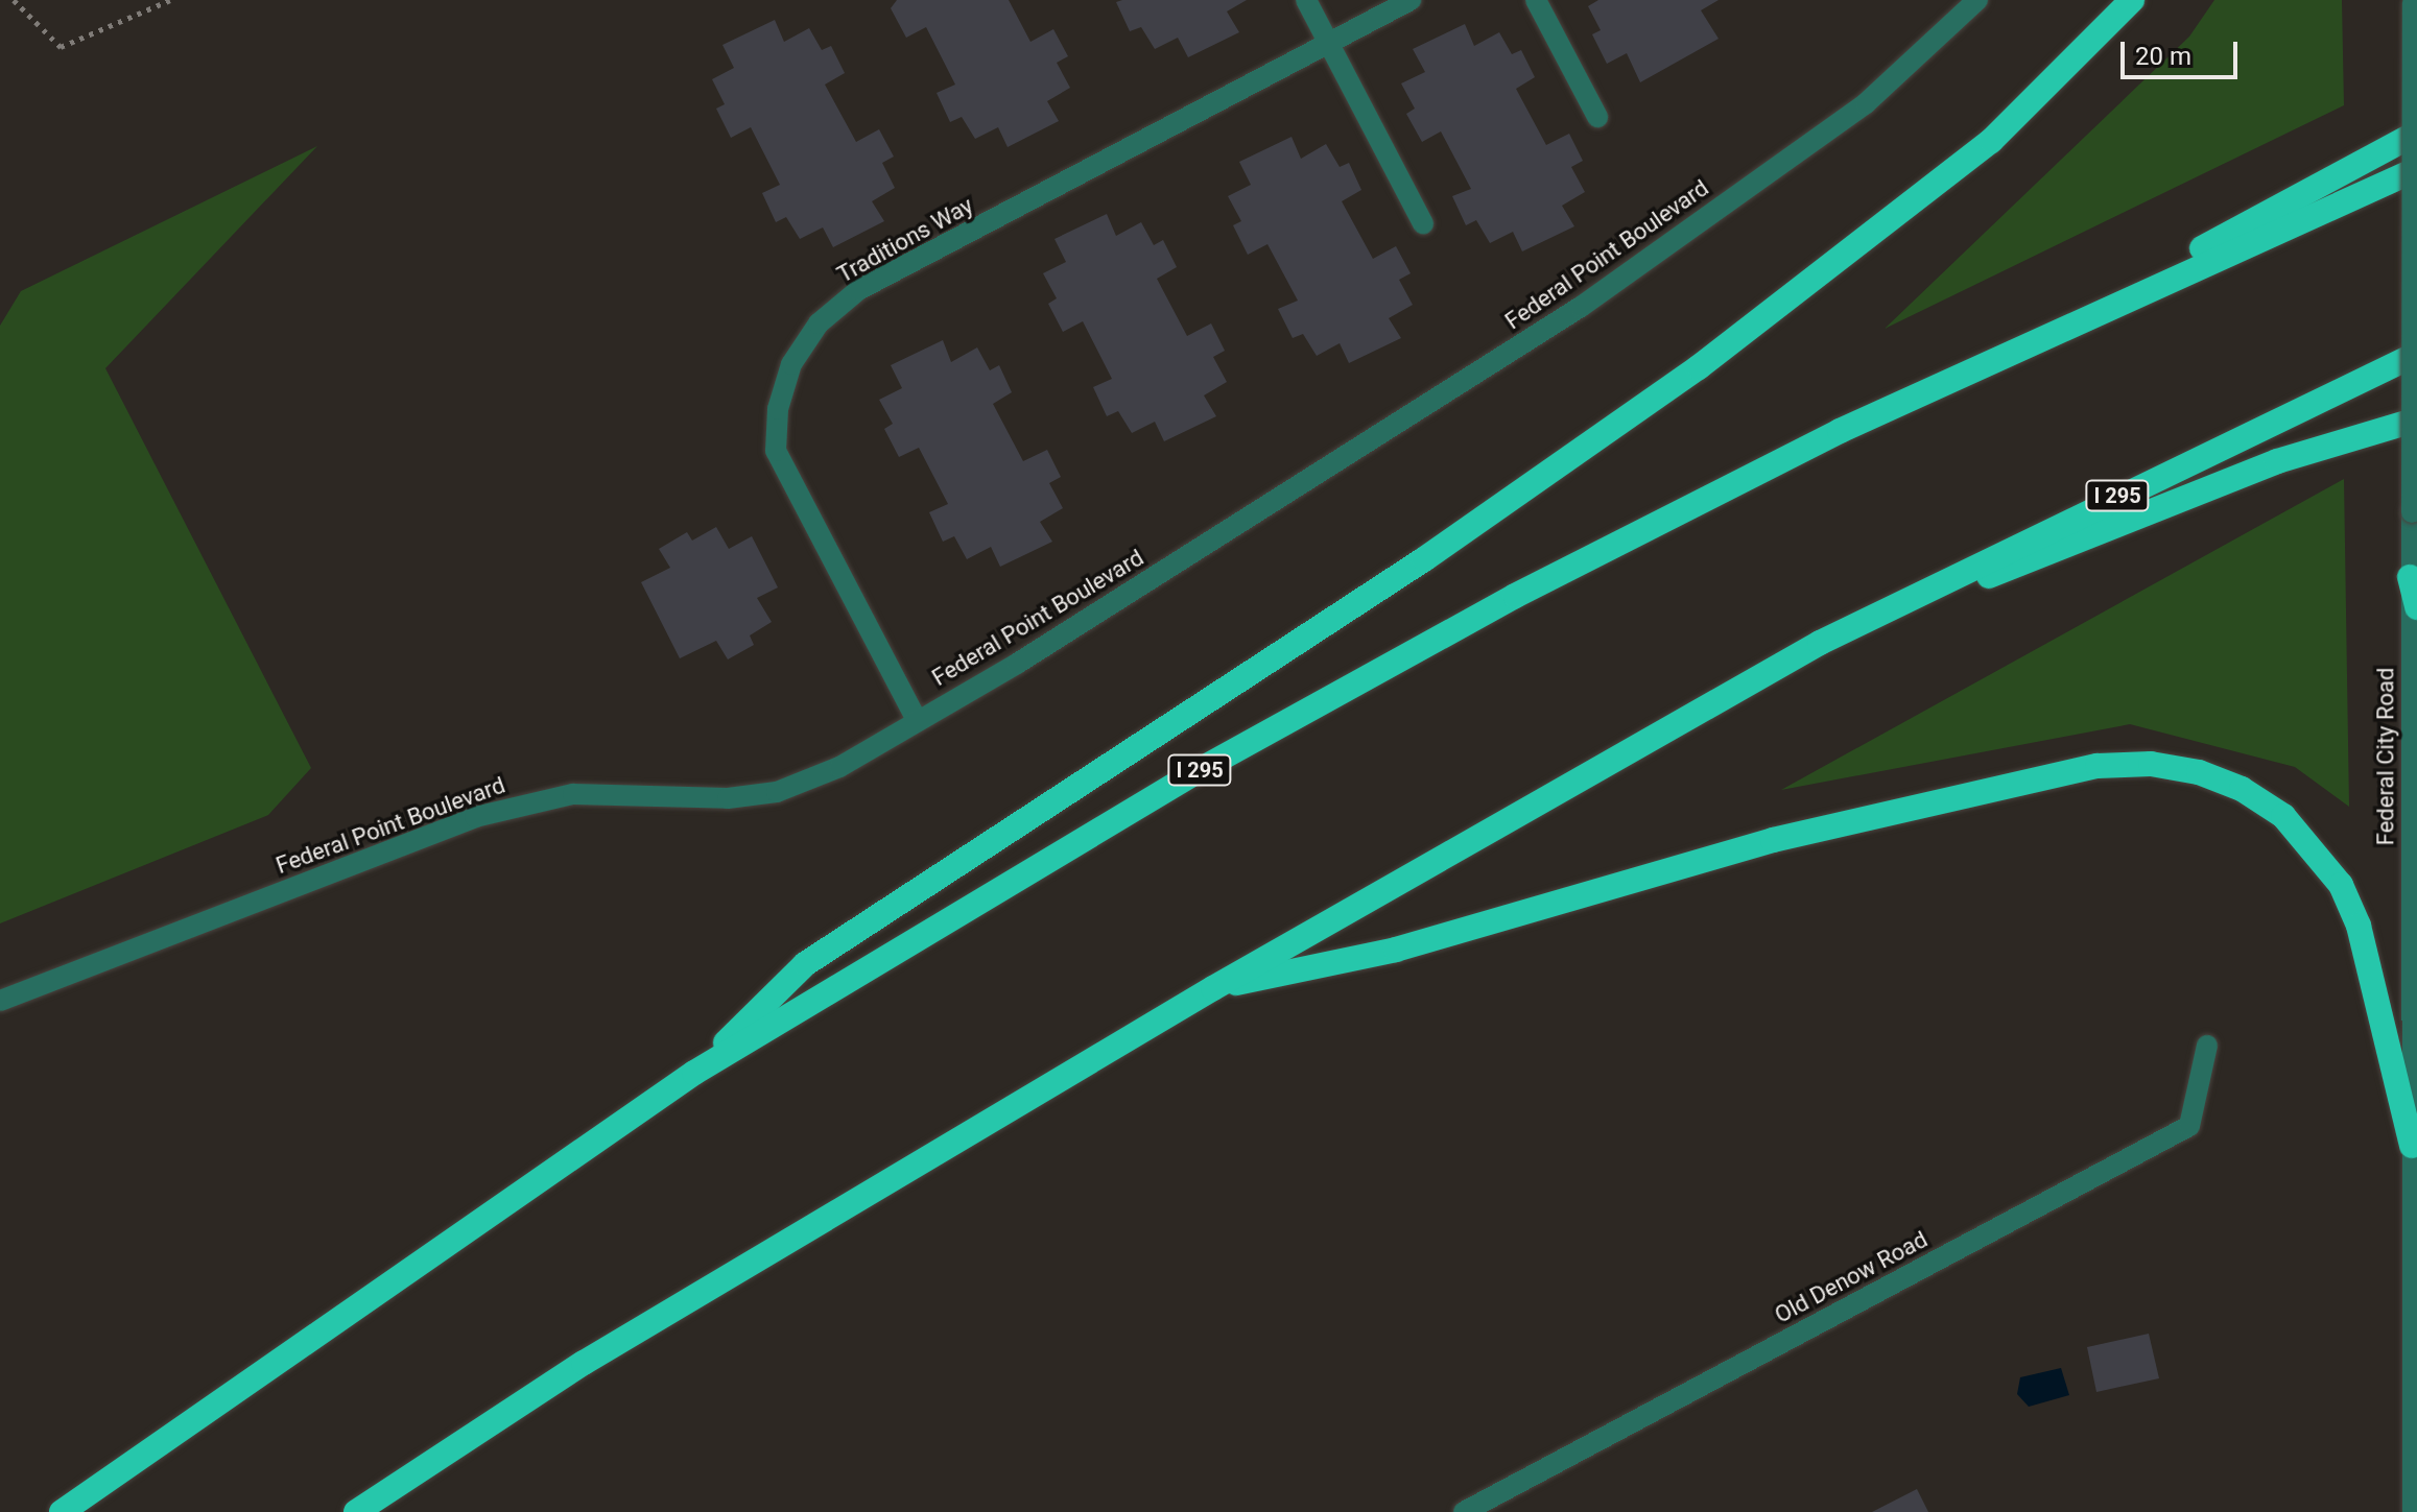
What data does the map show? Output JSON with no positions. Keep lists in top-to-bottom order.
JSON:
{
  "streets": {
    "highway": ["I 295"],
    "street": [
      "Traditions Way",
      "Federal Point Boulevard",
      "Federal City Road",
      "Old Denow Road"
    ]
  },
  "crossings": [
    ["Traditions Way", "Federal Point Boulevard"]
  ],
  "scale_bar": "20 m"
}
